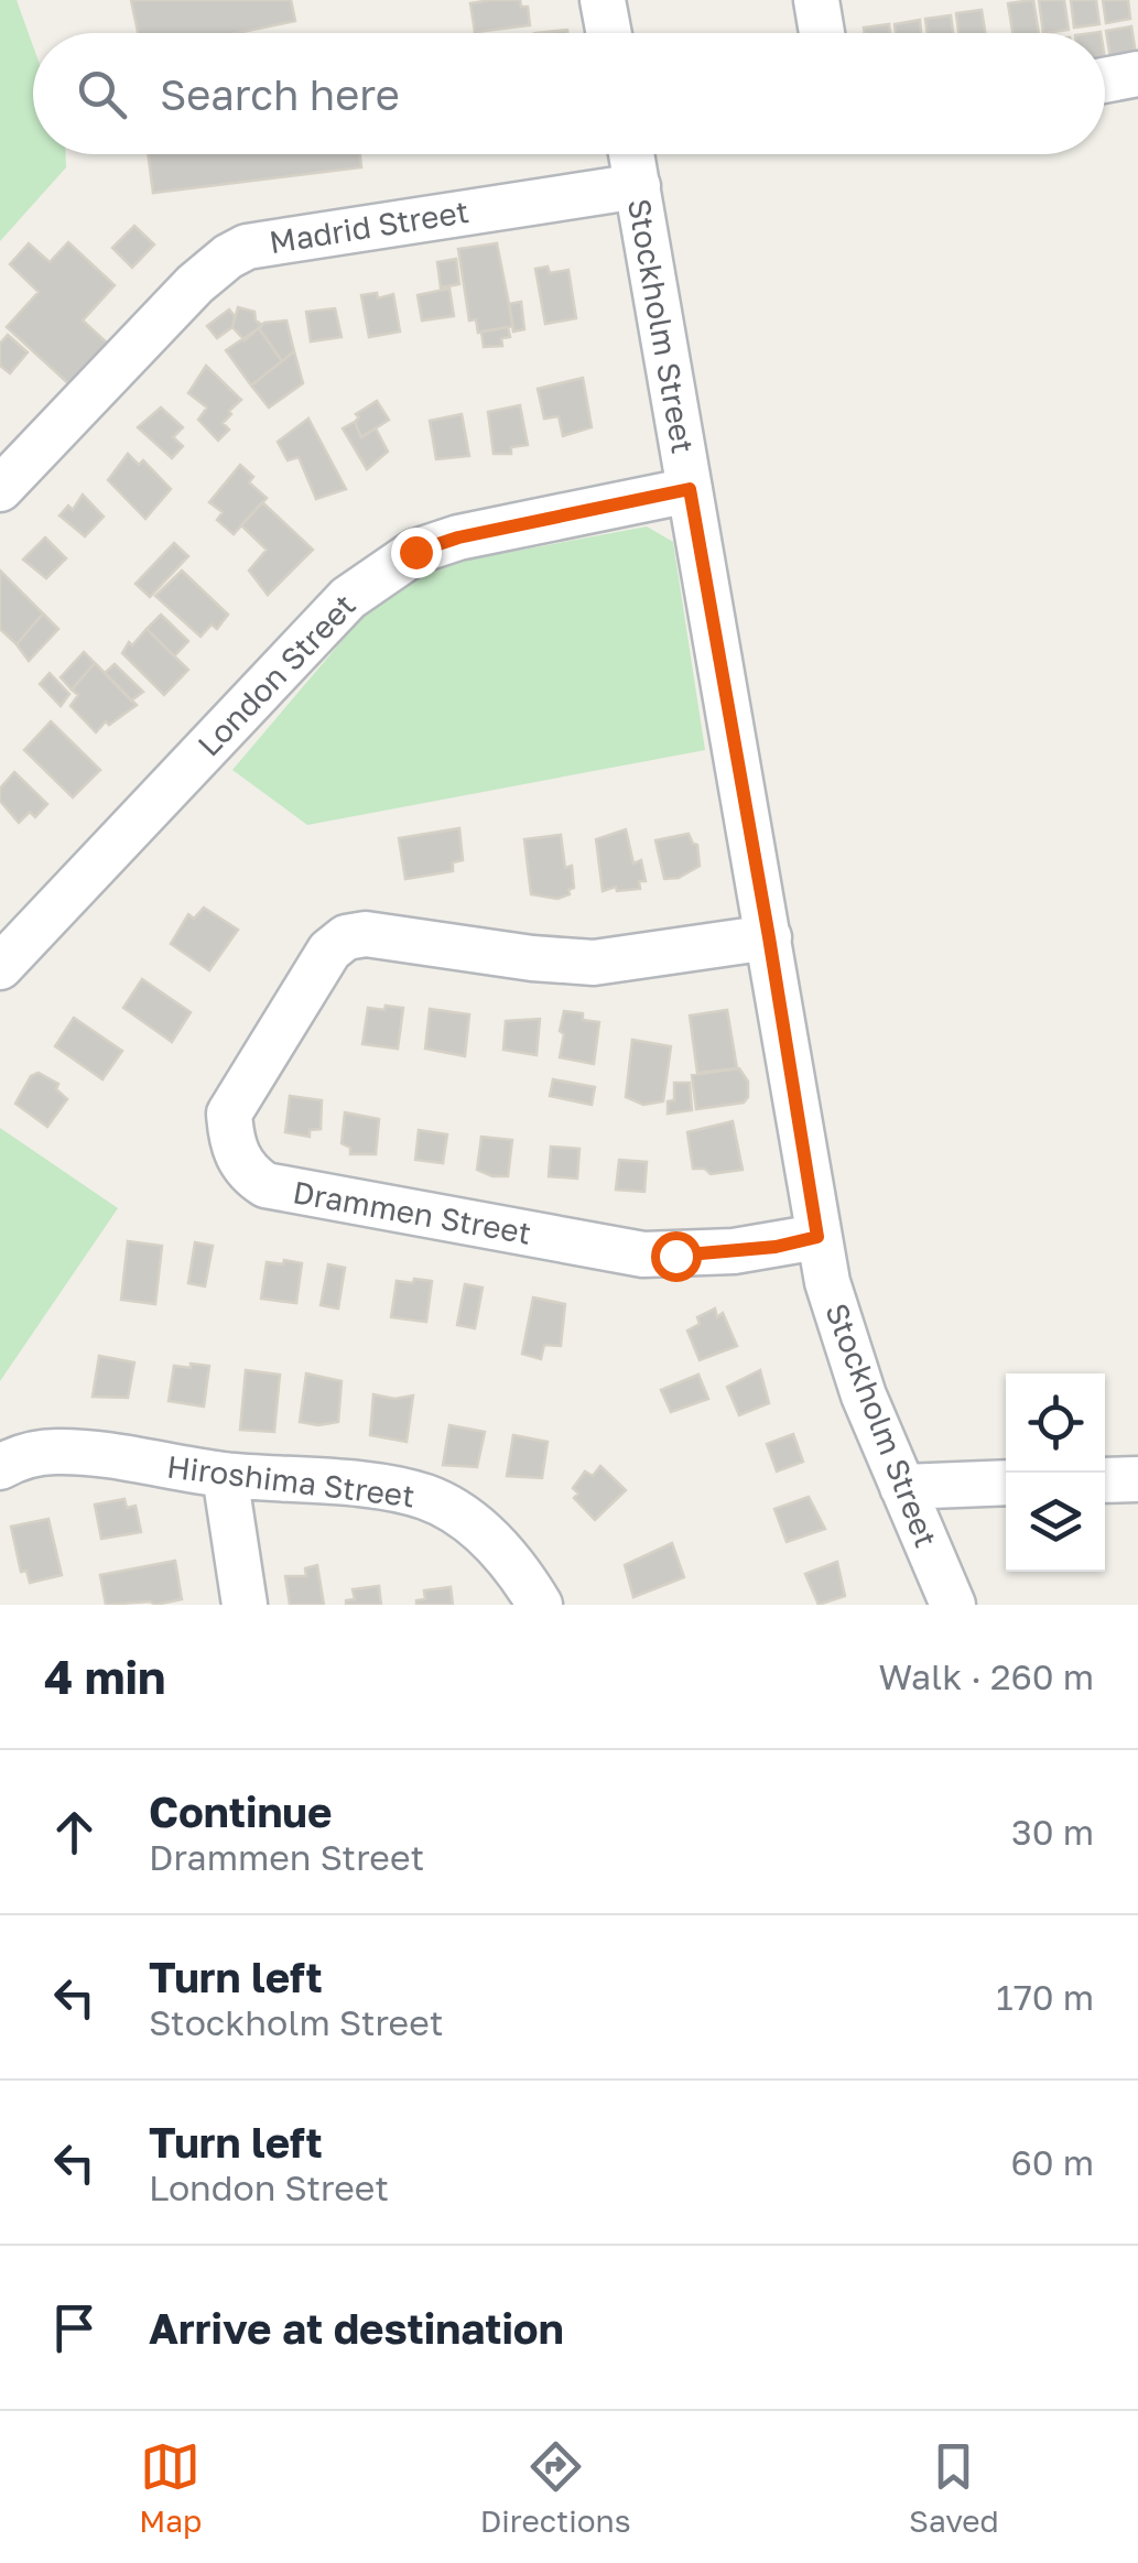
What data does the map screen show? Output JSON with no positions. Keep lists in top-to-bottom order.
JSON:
{
  "streets": {
    "street": [
      "Madrid Street",
      "Stockholm Street",
      "London Street",
      "Drammen Street",
      "Hiroshima Street"
    ]
  },
  "crossings": [
    ["Madrid Street", "Stockholm Street"],
    ["Stockholm Street", "London Street"],
    ["Stockholm Street", "Drammen Street"]
  ],
  "page": {
    "search": "Search here",
    "heading": ["4 min", "Walk · 260 m"],
    "list": [
      ["Continue", "Drammen Street", "30 m"],
      ["Turn left", "Stockholm Street", "170 m"],
      ["Turn left", "London Street", "60 m"],
      "Arrive at destination"
    ],
    "nav": ["Map", "Directions", "Saved"]
  }
}
